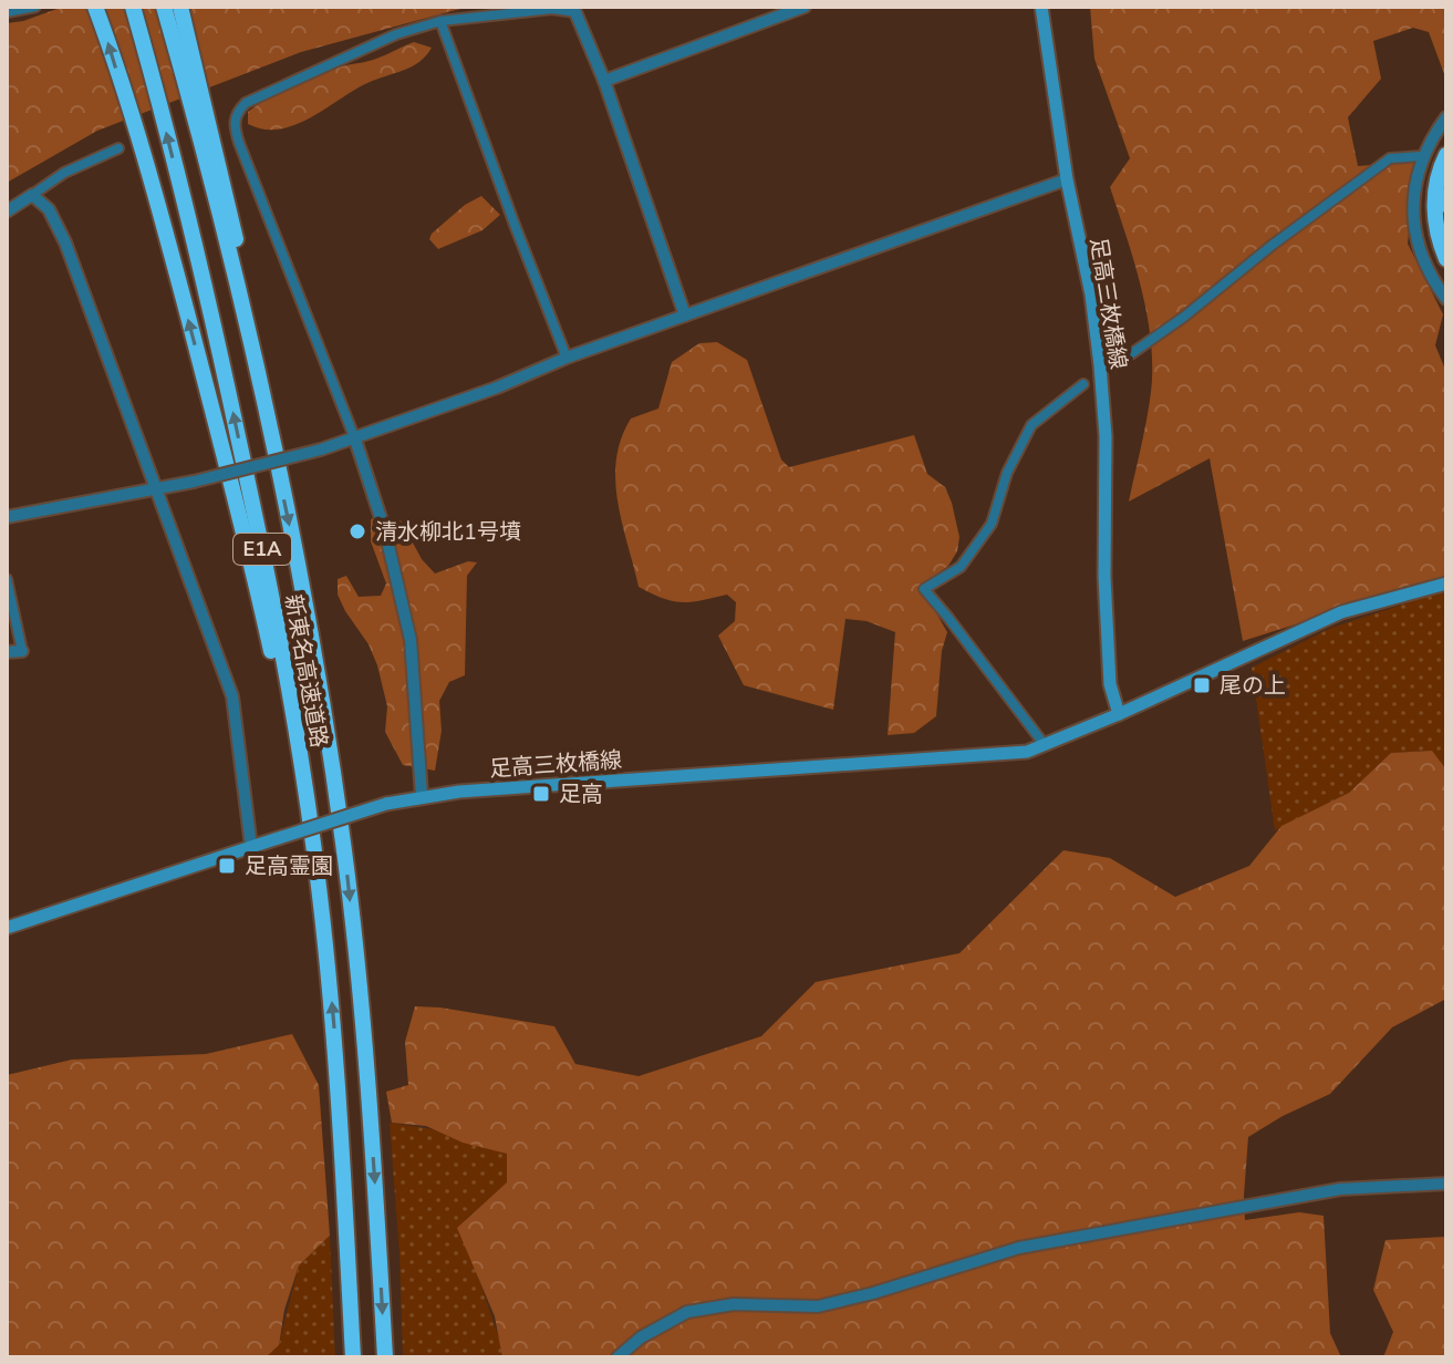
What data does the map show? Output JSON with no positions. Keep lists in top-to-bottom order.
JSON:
{
  "streets": {
    "highway": ["E1A", "新東名高速道路"],
    "main road": ["足高三枚橋線"]
  },
  "places": {
    "other": ["清水柳北1号墳"],
    "transit": ["尾の上", "足高", "足高霊園"]
  }
}
